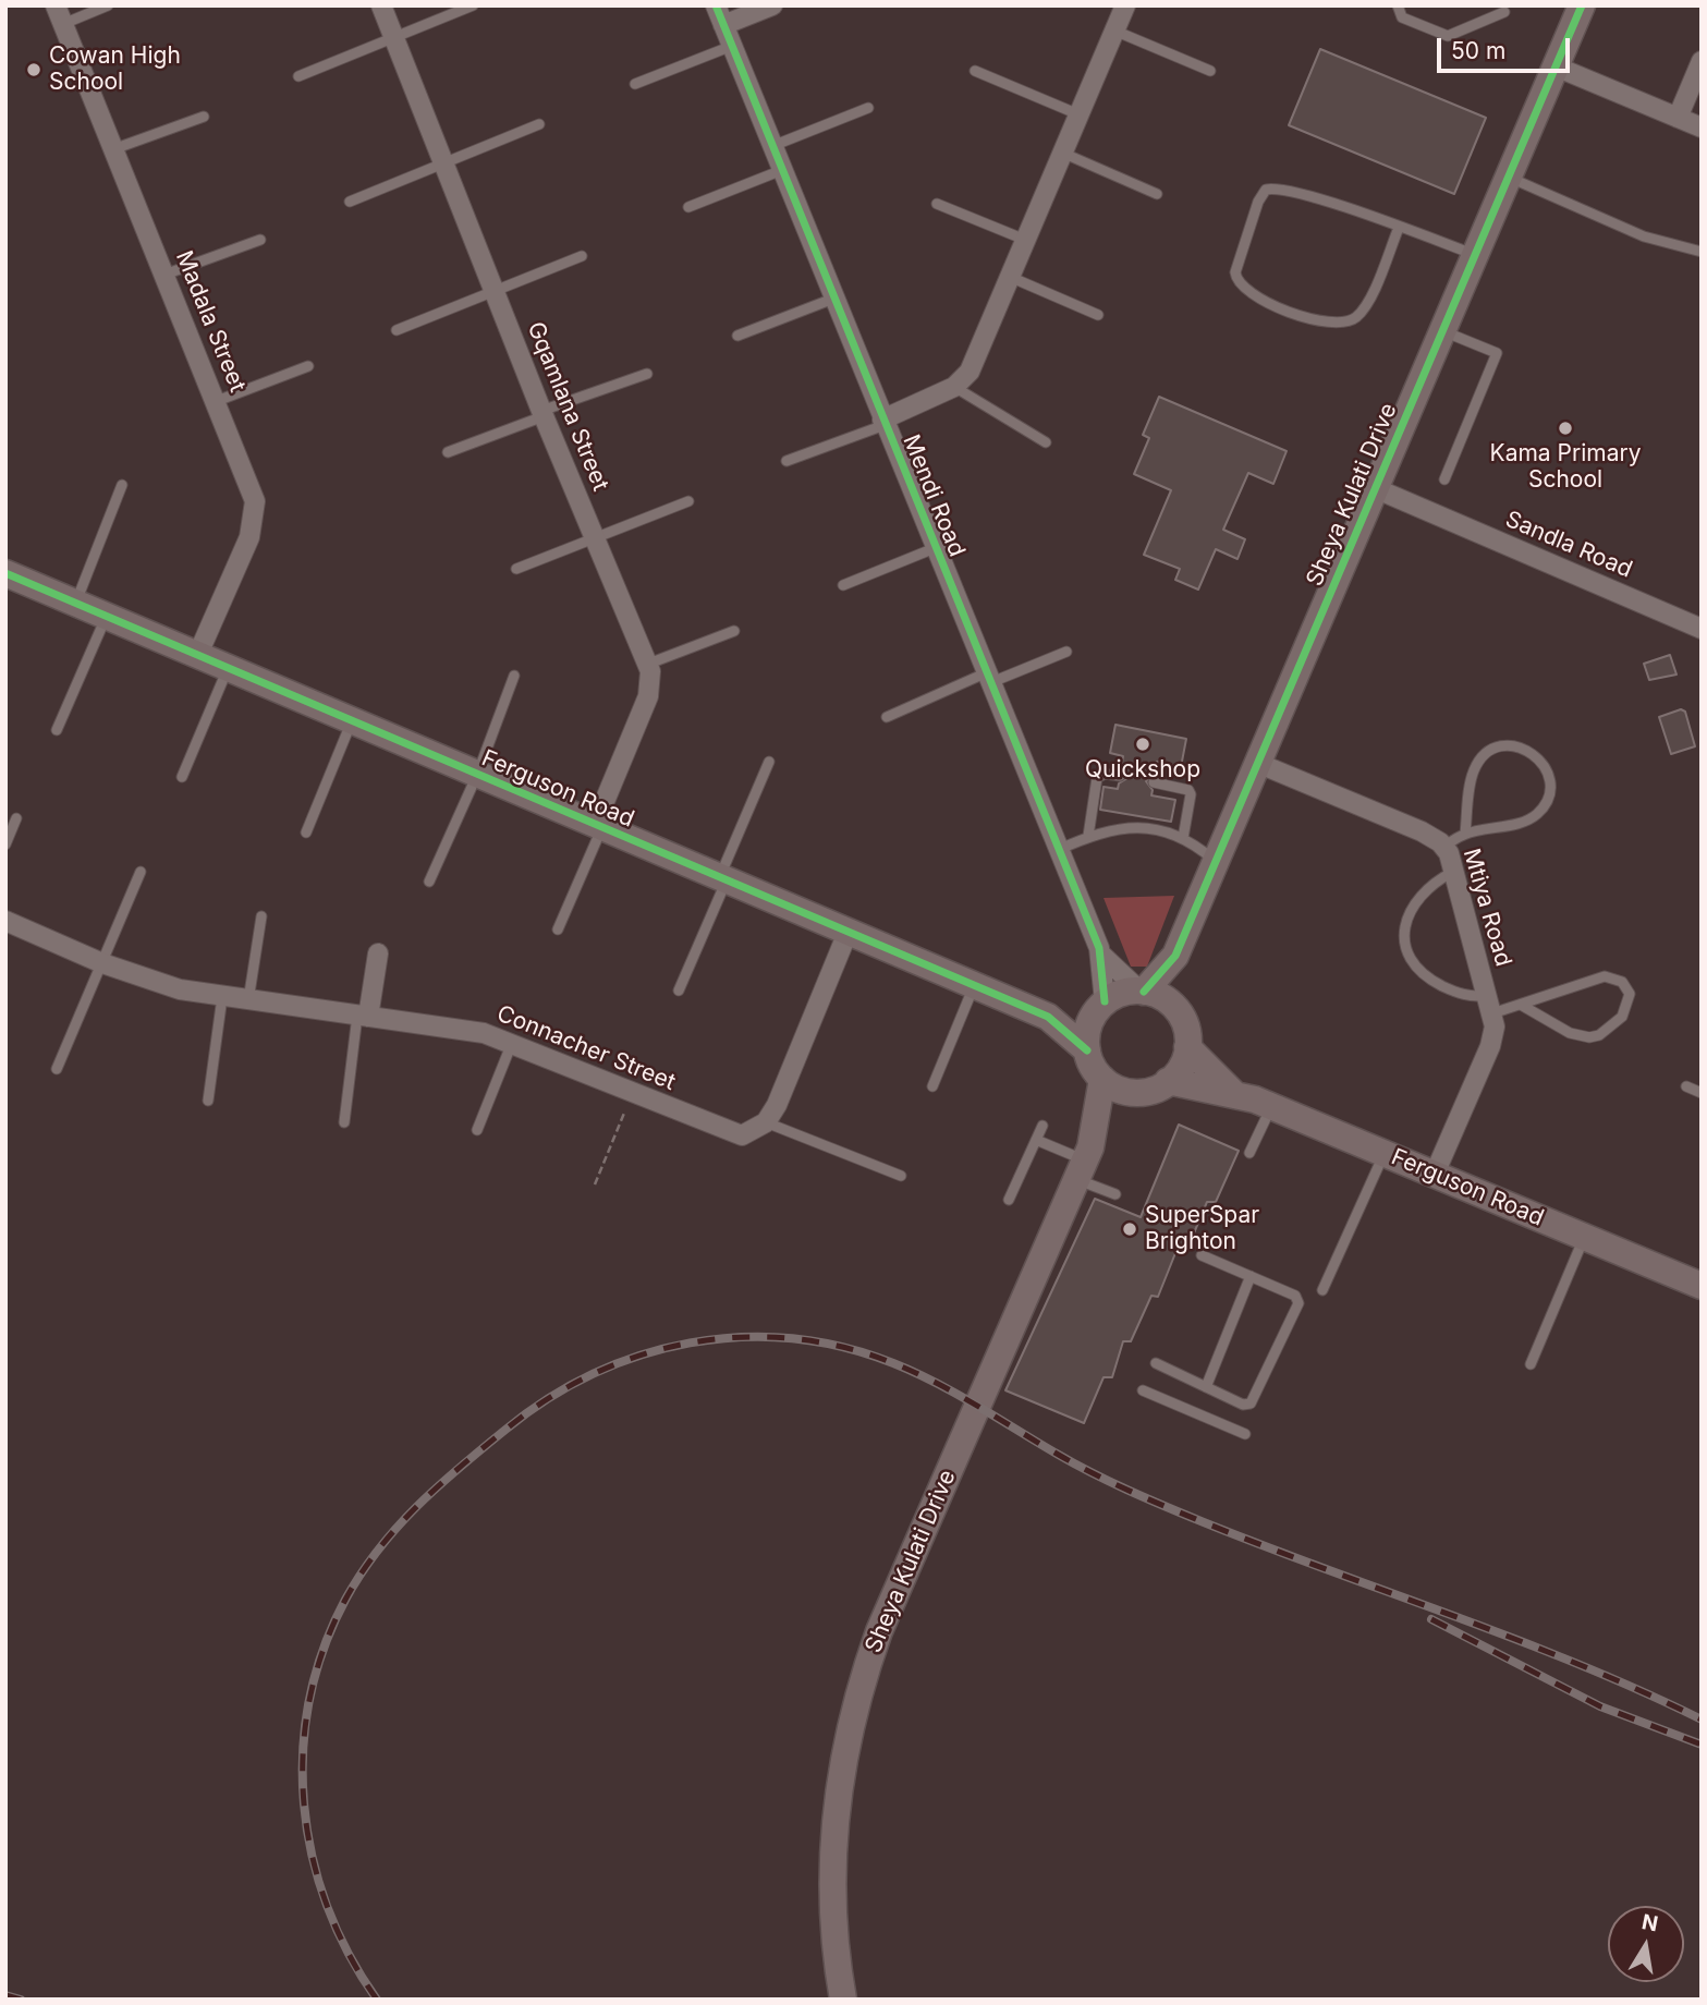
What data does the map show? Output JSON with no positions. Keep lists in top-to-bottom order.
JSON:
{
  "streets": {
    "street": [
      "Madala Street",
      "Gqamlana Street",
      "Sheya Kulati Drive",
      "Mendi Road",
      "Sandla Road",
      "Ferguson Road",
      "Mtiya Road",
      "Connacher Street"
    ]
  },
  "crossings": [
    ["Madala Street", "Ferguson Road"],
    ["Gqamlana Street", "Ferguson Road"],
    ["Sheya Kulati Drive", "Mendi Road"],
    ["Sheya Kulati Drive", "Sandla Road"],
    ["Sheya Kulati Drive", "Ferguson Road"],
    ["Sheya Kulati Drive", "Mtiya Road"],
    ["Mendi Road", "Ferguson Road"],
    ["Ferguson Road", "Mtiya Road"]
  ],
  "places": [
    "Cowan High School",
    "Kama Primary School",
    "Quickshop",
    "SuperSpar Brighton"
  ],
  "scale_bar": "50 m",
  "north": "top"
}
